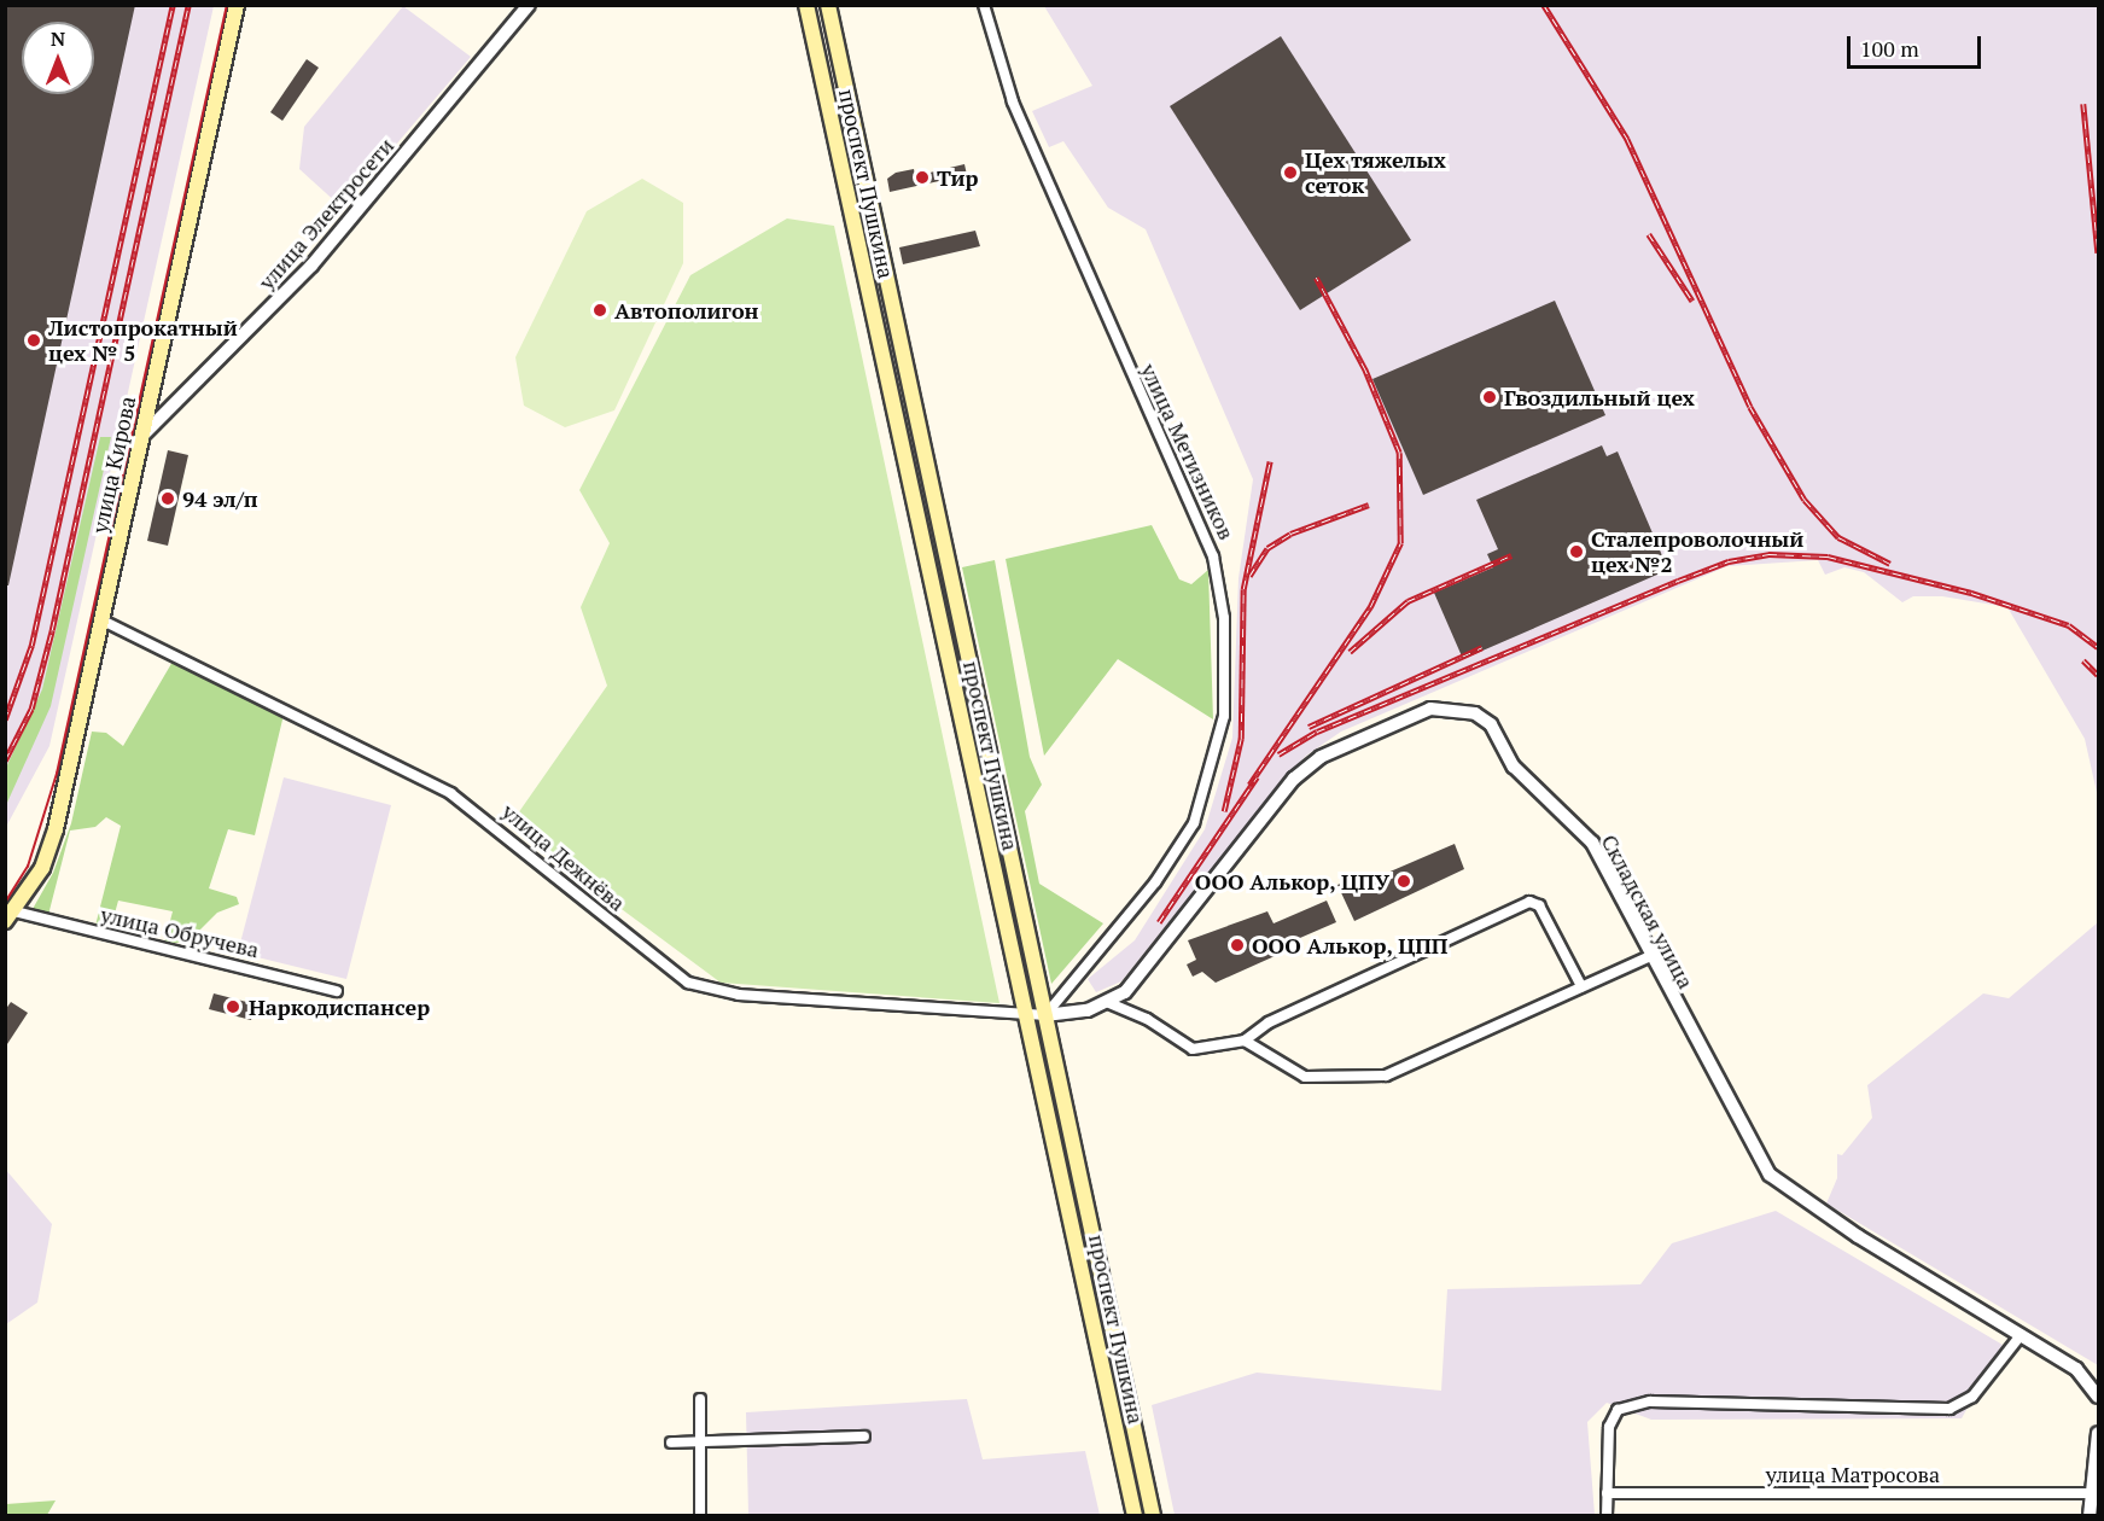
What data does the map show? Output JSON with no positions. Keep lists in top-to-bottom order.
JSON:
{
  "streets": {
    "main road": ["проспект Пушкина", "улица Кирова"],
    "street": [
      "улица Электросети",
      "улица Метизников",
      "улица Дежнёва",
      "Складская улица",
      "улица Обручева",
      "улица Матросова"
    ]
  },
  "crossings": [
    ["проспект Пушкина", "улица Метизников"],
    ["проспект Пушкина", "улица Дежнёва"],
    ["улица Электросети", "улица Кирова"],
    ["улица Метизников", "улица Дежнёва"],
    ["улица Кирова", "улица Дежнёва"],
    ["улица Кирова", "улица Обручева"]
  ],
  "places": [
    "Цех тяжелых сеток",
    "Тир",
    "Автополигон",
    "Листопрокатный цех № 5",
    "Гвоздильный цех",
    "94 эл/п",
    "Сталепроволочный цех №2",
    "ООО Алькор, ЦПУ",
    "ООО Алькор, ЦПП",
    "Наркодиспансер"
  ],
  "scale_bar": "100 m",
  "north": "top"
}
